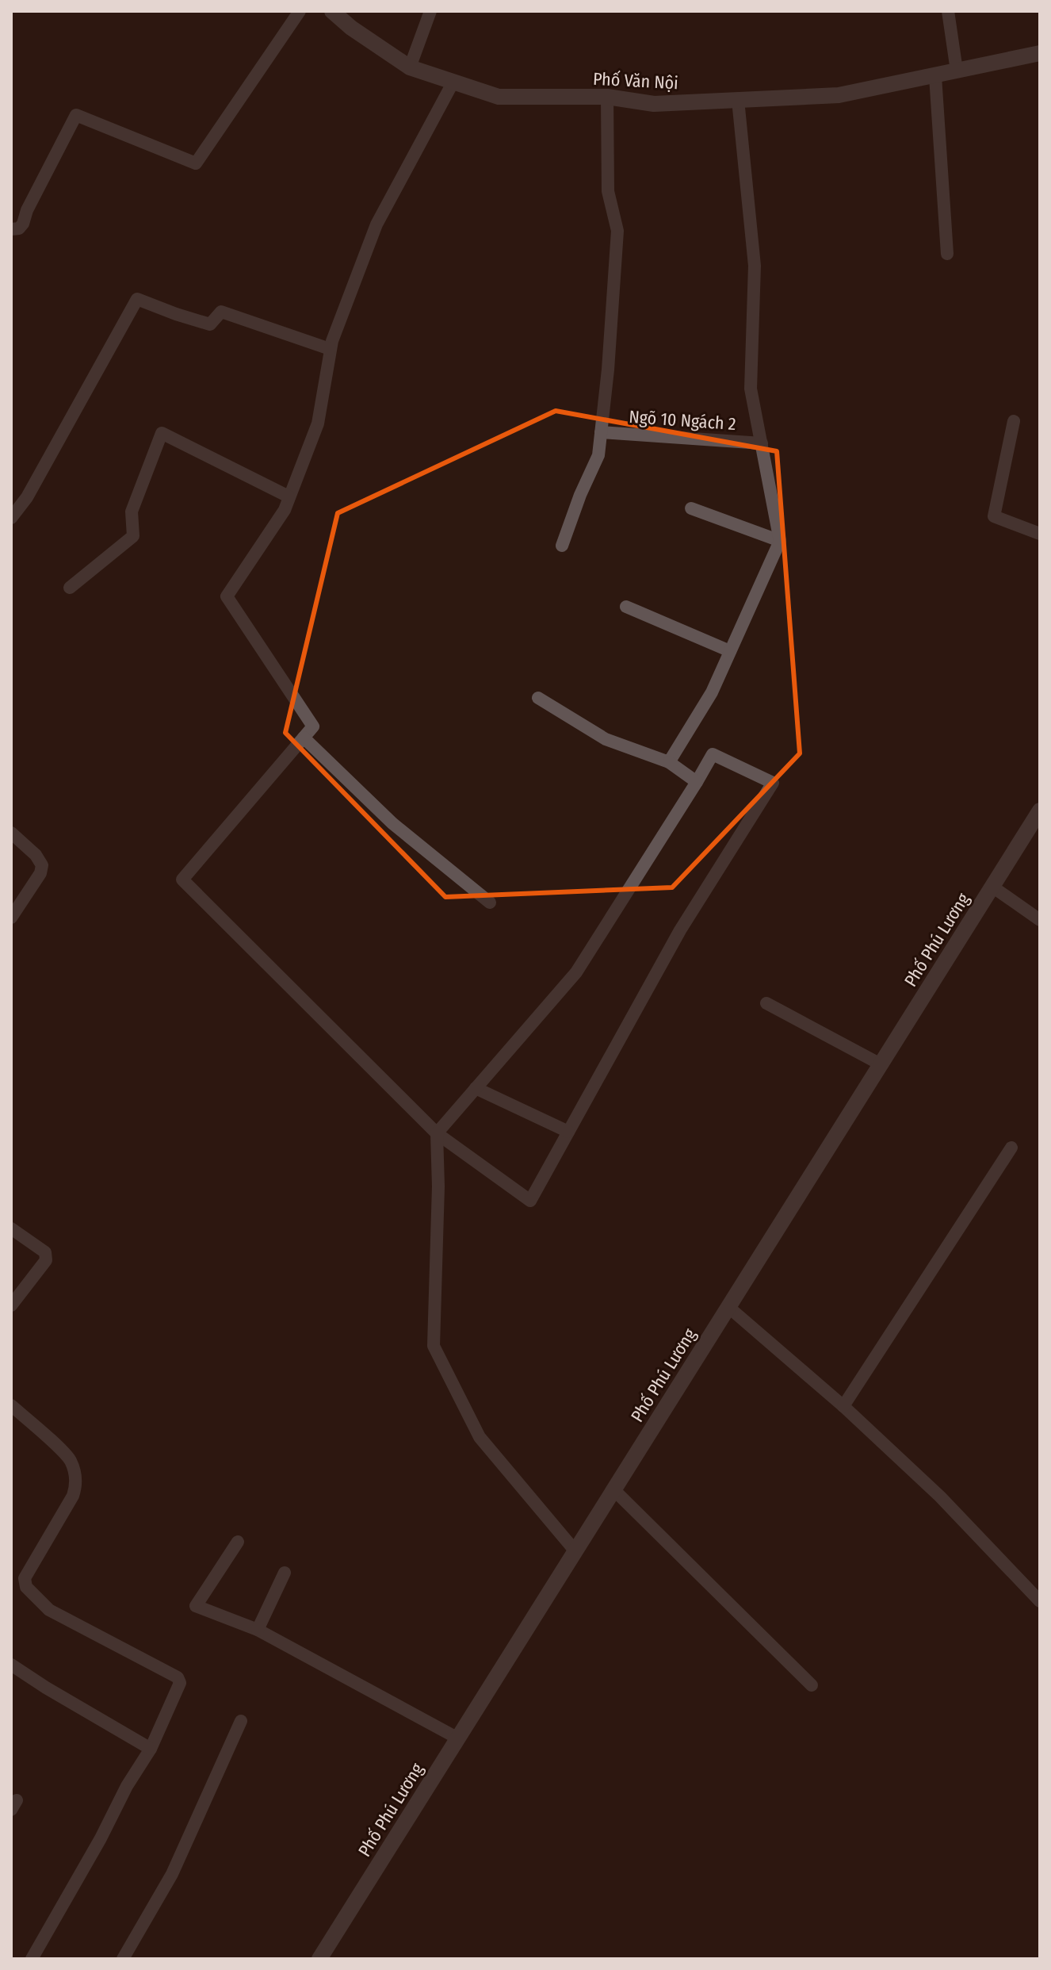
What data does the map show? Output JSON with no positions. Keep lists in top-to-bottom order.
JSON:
{
  "streets": {
    "street": ["Phố Văn Nội", "Phố Phú Lương"],
    "lane": ["Ngõ 10 Ngách 2"]
  }
}
